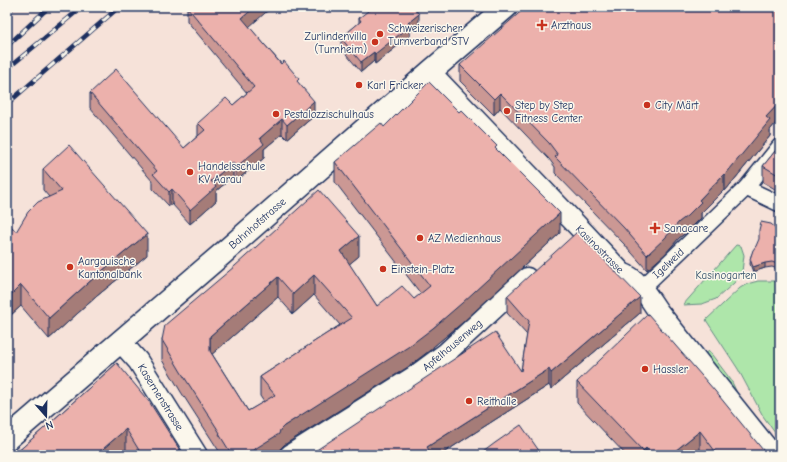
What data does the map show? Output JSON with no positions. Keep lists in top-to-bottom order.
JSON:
{
  "streets": {
    "main road": ["Bahnhofstrasse"],
    "street": [
      "Kasinostrasse",
      "Igelweid",
      "Apfelhausenweg",
      "Kasernenstrasse"
    ]
  },
  "crossings": [
    ["Bahnhofstrasse", "Kasinostrasse"],
    ["Bahnhofstrasse", "Kasernenstrasse"],
    ["Kasinostrasse", "Igelweid"]
  ],
  "parks": ["Kasinogarten"],
  "places": {
    "health": ["Arzthaus", "Sanacare"],
    "other": [
      "Schweizerischer Turnverband STV",
      "Zurlindenvilla (Turnheim)",
      "Karl Fricker",
      "City Märt",
      "Step by Step Fitness Center",
      "Pestalozzischulhaus",
      "Handelsschule KV Aarau",
      "AZ Medienhaus",
      "Aargauische Kantonalbank",
      "Einstein-Platz",
      "Hassler",
      "Reithalle"
    ]
  },
  "north": "bottom"
}
